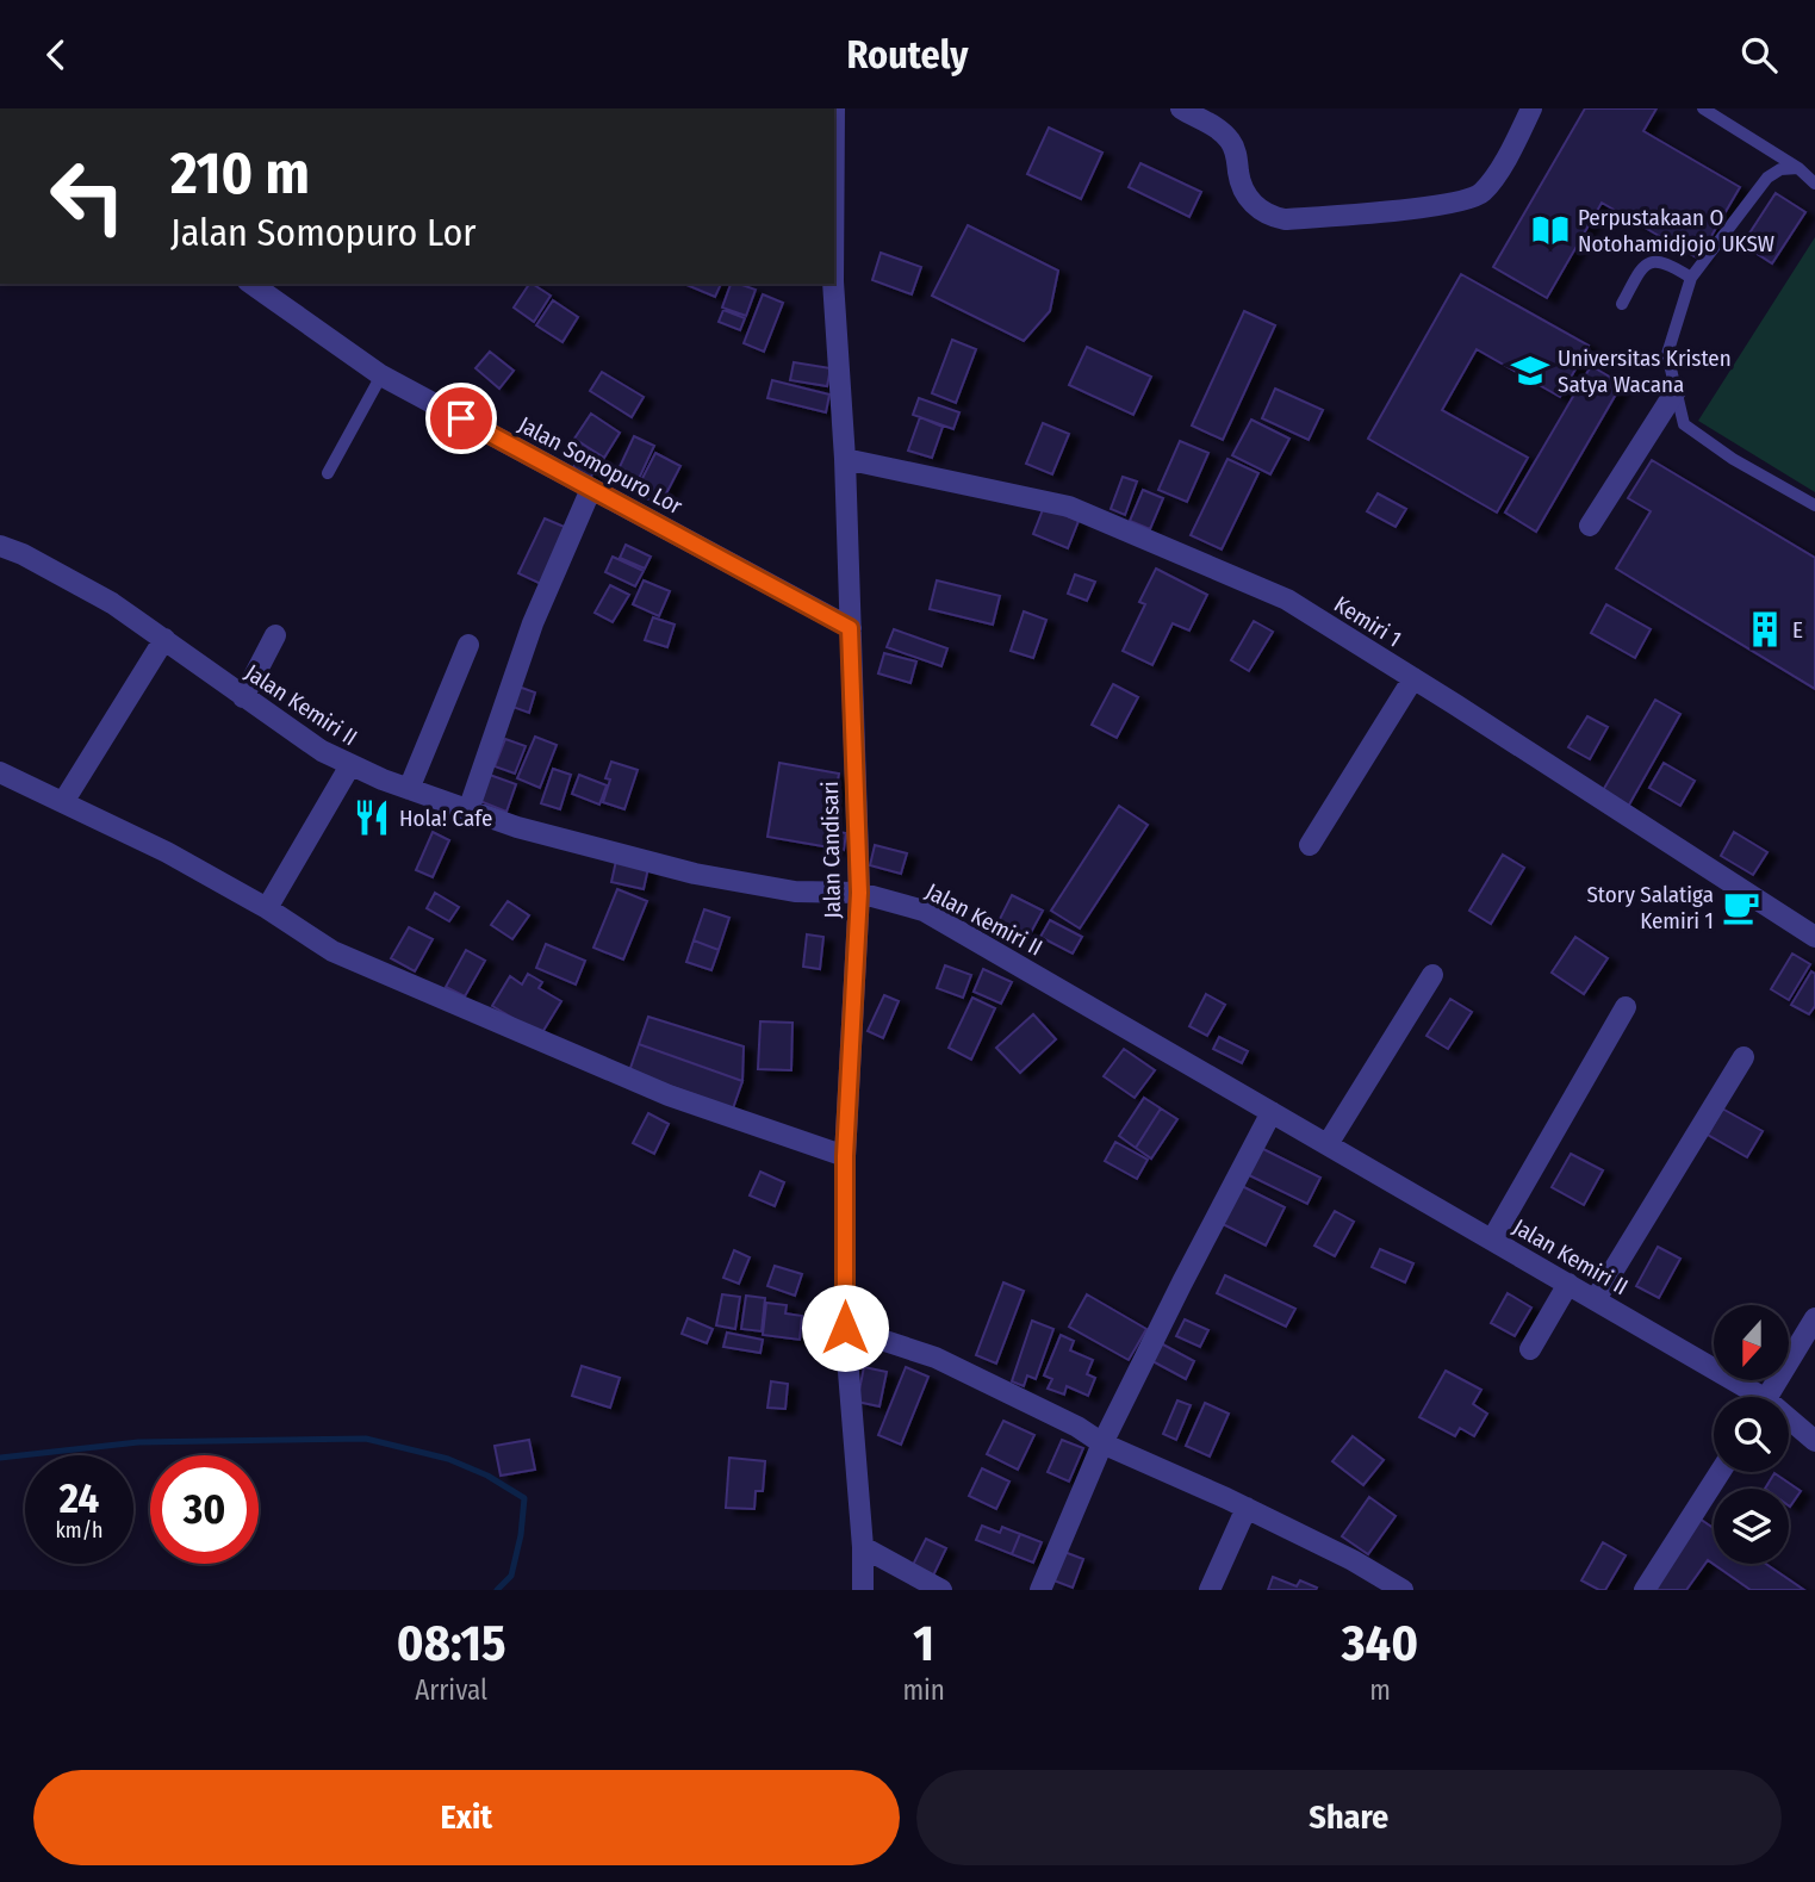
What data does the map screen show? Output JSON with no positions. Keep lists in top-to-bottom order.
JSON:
{
  "streets": {
    "street": [
      "Jalan Somopuro Lor",
      "Kemiri 1",
      "Jalan Kemiri II",
      "Jalan Candisari"
    ]
  },
  "crossings": [
    ["Jalan Somopuro Lor", "Jalan Candisari"],
    ["Kemiri 1", "Jalan Candisari"],
    ["Jalan Kemiri II", "Jalan Candisari"]
  ],
  "places": {
    "library": ["Perpustakaan O Notohamidjojo UKSW"],
    "school or university": ["Universitas Kristen Satya Wacana"],
    "building": ["E"],
    "restaurant": ["Hola! Cafe"],
    "cafe": ["Story Salatiga Kemiri 1"]
  },
  "north": "bottom",
  "page": {
    "header": "Routely",
    "turn": ["210 m", "Jalan Somopuro Lor"],
    "speed": "24 km/h",
    "limit": "30",
    "eta": [
      "08:15",
      "Arrival",
      "1",
      "min",
      "340",
      "m"
    ],
    "buttons": ["Exit", "Share"]
  }
}
